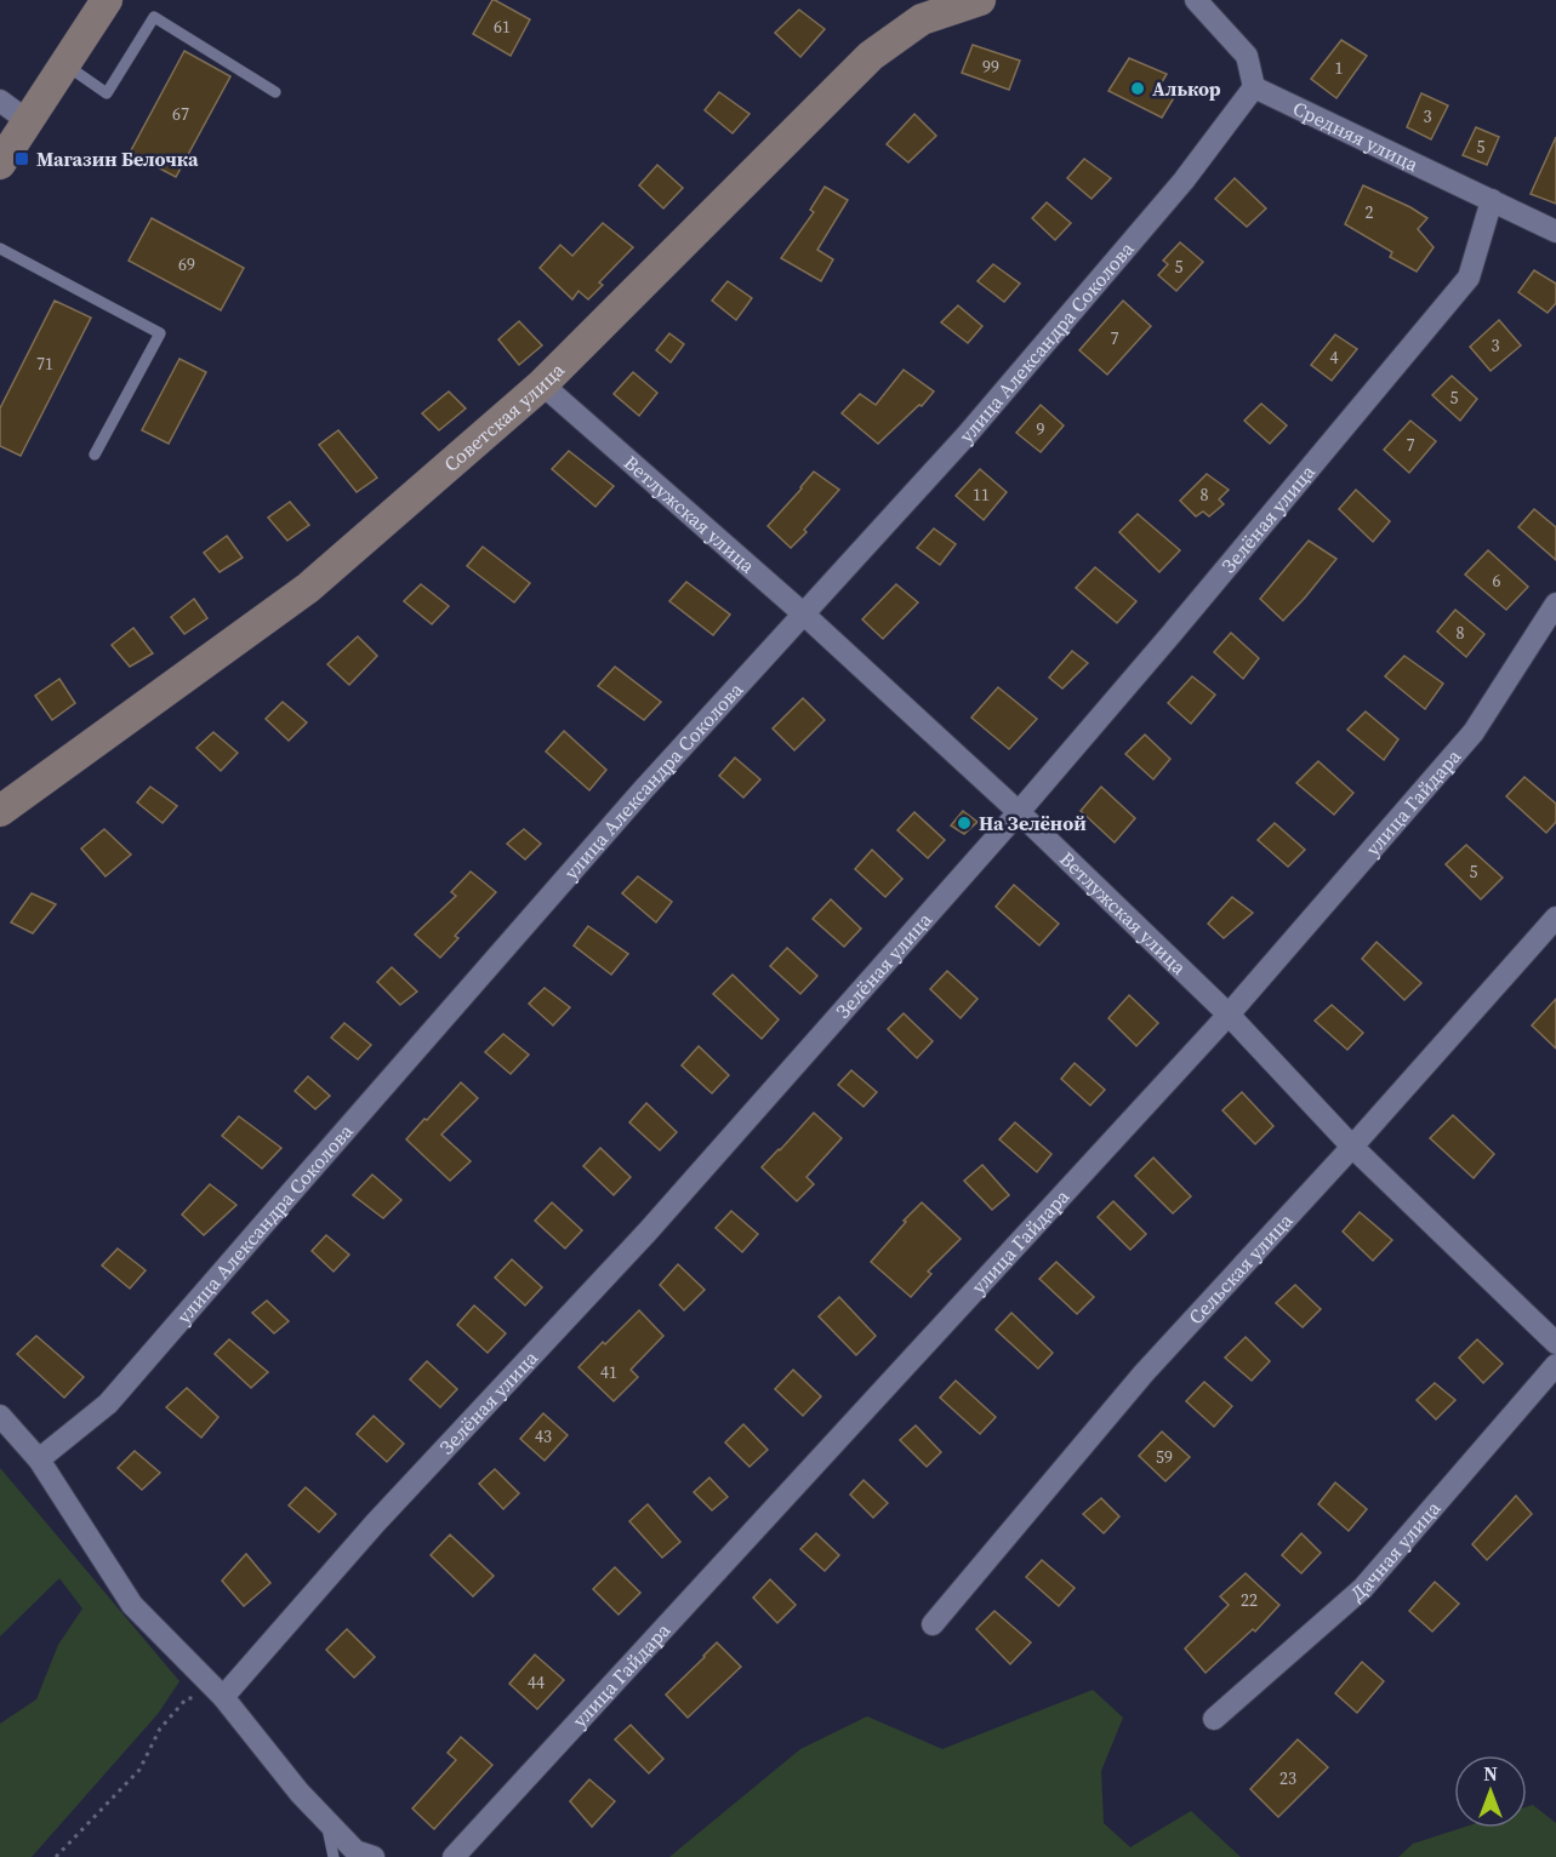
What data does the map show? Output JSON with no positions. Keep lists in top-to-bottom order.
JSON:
{
  "streets": {
    "street": [
      "Средняя улица",
      "улица Александра Соколова",
      "Советская улица",
      "Ветлужская улица",
      "Зелёная улица",
      "улица Гайдара",
      "Сельская улица",
      "Дачная улица"
    ]
  },
  "crossings": [
    ["Средняя улица", "улица Александра Соколова"],
    ["Средняя улица", "Зелёная улица"],
    ["улица Александра Соколова", "Ветлужская улица"],
    ["Советская улица", "Ветлужская улица"],
    ["Ветлужская улица", "Зелёная улица"],
    ["Ветлужская улица", "улица Гайдара"],
    ["Ветлужская улица", "Сельская улица"]
  ],
  "places": {
    "other": ["Алькор", "На Зелёной"],
    "transit": ["Магазин Белочка"]
  },
  "house_numbers": [
    "61",
    "99",
    "1",
    "67",
    "3",
    "5",
    "2",
    "69",
    "5",
    "7",
    "3",
    "4",
    "71",
    "5",
    "9",
    "7",
    "11",
    "8",
    "6",
    "8",
    "5",
    "41",
    "43",
    "59",
    "22",
    "44",
    "23"
  ],
  "north": "top"
}
